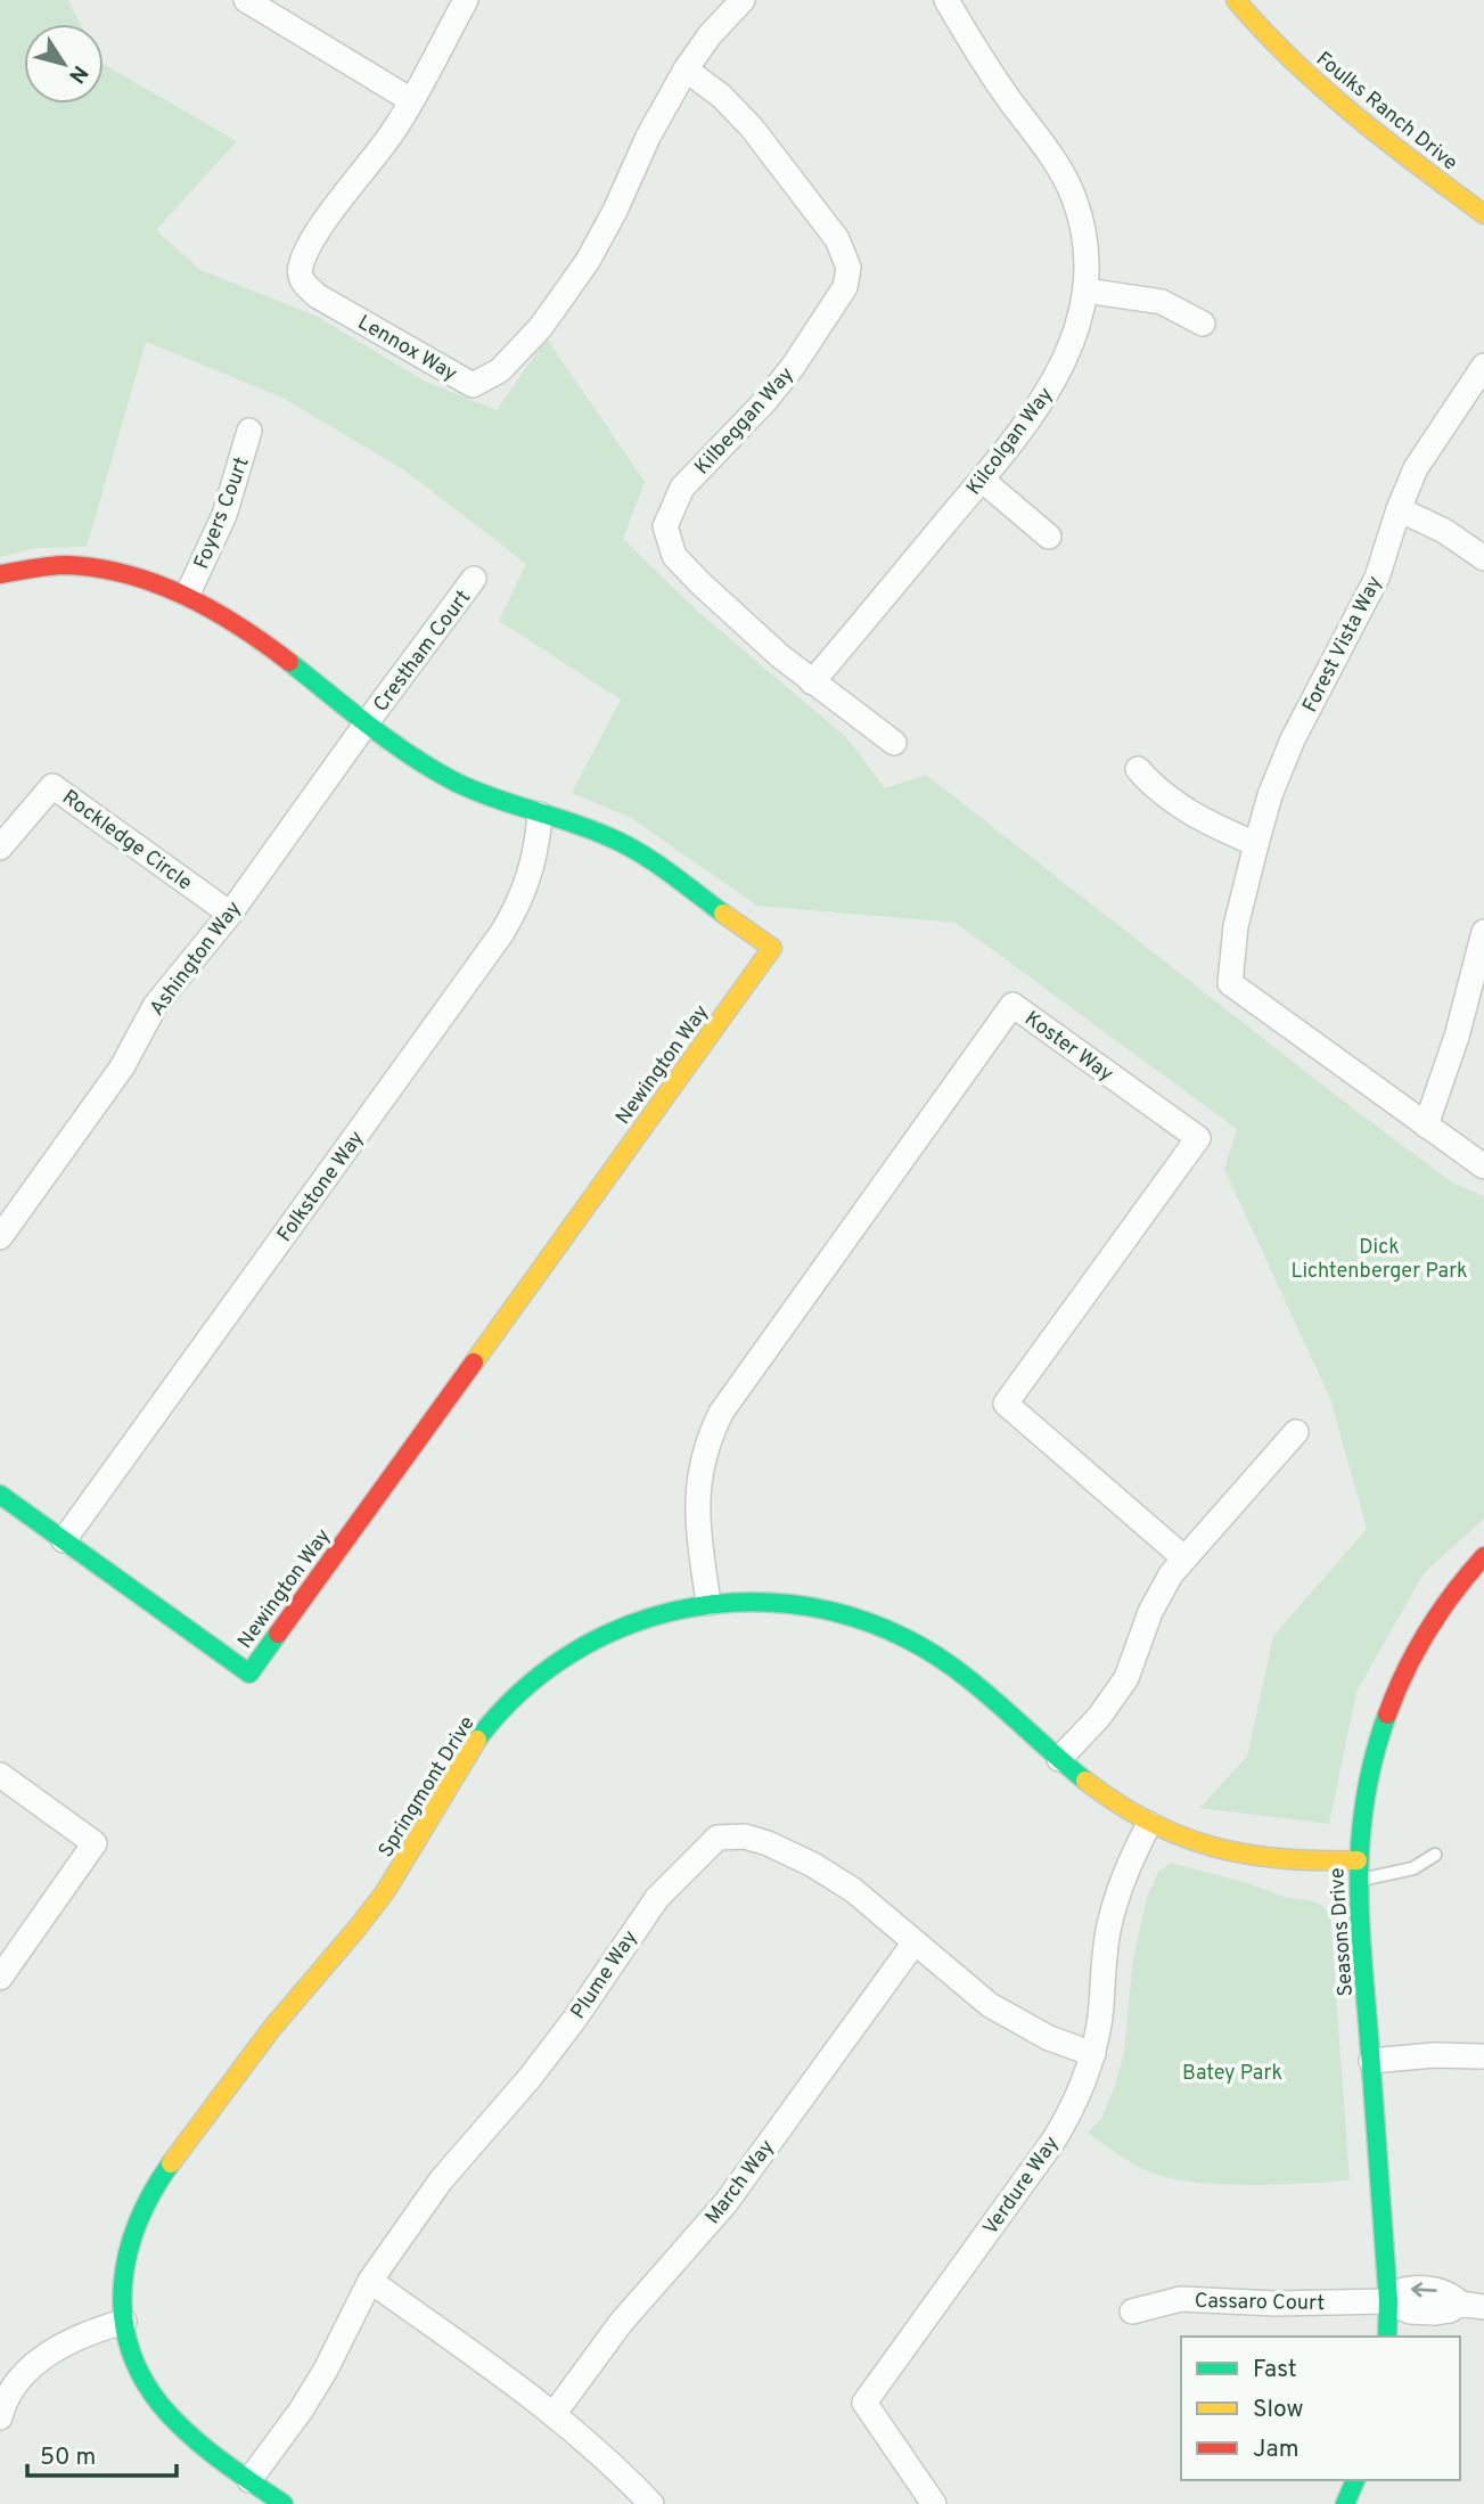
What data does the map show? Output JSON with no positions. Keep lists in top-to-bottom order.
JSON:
{
  "streets": {
    "street": [
      "Foulks Ranch Drive",
      "Lennox Way",
      "Kilbeggan Way",
      "Kilcolgan Way",
      "Foyers Court",
      "Forest Vista Way",
      "Crestham Court",
      "Rockledge Circle",
      "Ashington Way",
      "Koster Way",
      "Newington Way",
      "Folkstone Way",
      "Springmont Drive",
      "Seasons Drive",
      "Plume Way",
      "March Way",
      "Verdure Way",
      "Cassaro Court"
    ]
  },
  "crossings": [
    ["Lennox Way", "Kilbeggan Way"],
    ["Kilbeggan Way", "Kilcolgan Way"],
    ["Foyers Court", "Newington Way"],
    ["Crestham Court", "Ashington Way"],
    ["Crestham Court", "Newington Way"],
    ["Rockledge Circle", "Ashington Way"],
    ["Ashington Way", "Newington Way"],
    ["Koster Way", "Springmont Drive"],
    ["Newington Way", "Folkstone Way"],
    ["Springmont Drive", "Seasons Drive"],
    ["Springmont Drive", "Plume Way"],
    ["Springmont Drive", "Verdure Way"],
    ["Seasons Drive", "Cassaro Court"],
    ["Plume Way", "March Way"],
    ["Plume Way", "Verdure Way"]
  ],
  "parks": ["Dick Lichtenberger Park", "Batey Park"],
  "legend": ["Fast", "Slow", "Jam"],
  "scale_bar": "50 m",
  "north": "bottom right"
}
